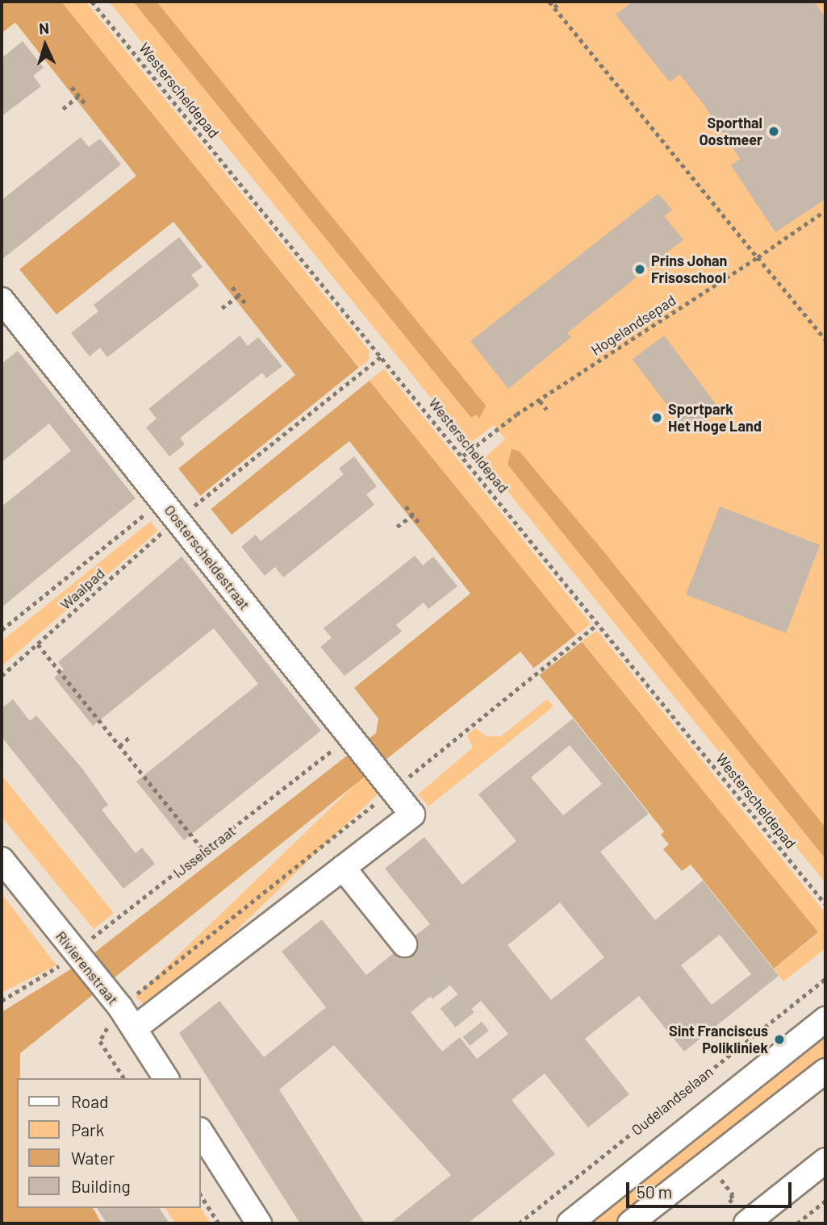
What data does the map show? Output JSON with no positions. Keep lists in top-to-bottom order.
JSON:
{
  "streets": {
    "street": ["Oosterscheldestraat", "Rivierenstraat"],
    "path": [
      "Westerscheldepad",
      "Hogelandsepad",
      "Waalpad",
      "IJsselstraat",
      "Oudelandselaan"
    ]
  },
  "crossings": [
    ["Westerscheldepad", "Hogelandsepad"],
    ["Oosterscheldestraat", "Waalpad"],
    ["Oosterscheldestraat", "IJsselstraat"],
    ["IJsselstraat", "Rivierenstraat"]
  ],
  "places": [
    "Sporthal Oostmeer",
    "Prins Johan Frisoschool",
    "Sportpark Het Hoge Land",
    "Sint Franciscus Polikliniek"
  ],
  "legend": [
    "Road",
    "Park",
    "Water",
    "Building"
  ],
  "scale_bar": "50 m",
  "north": "top"
}
